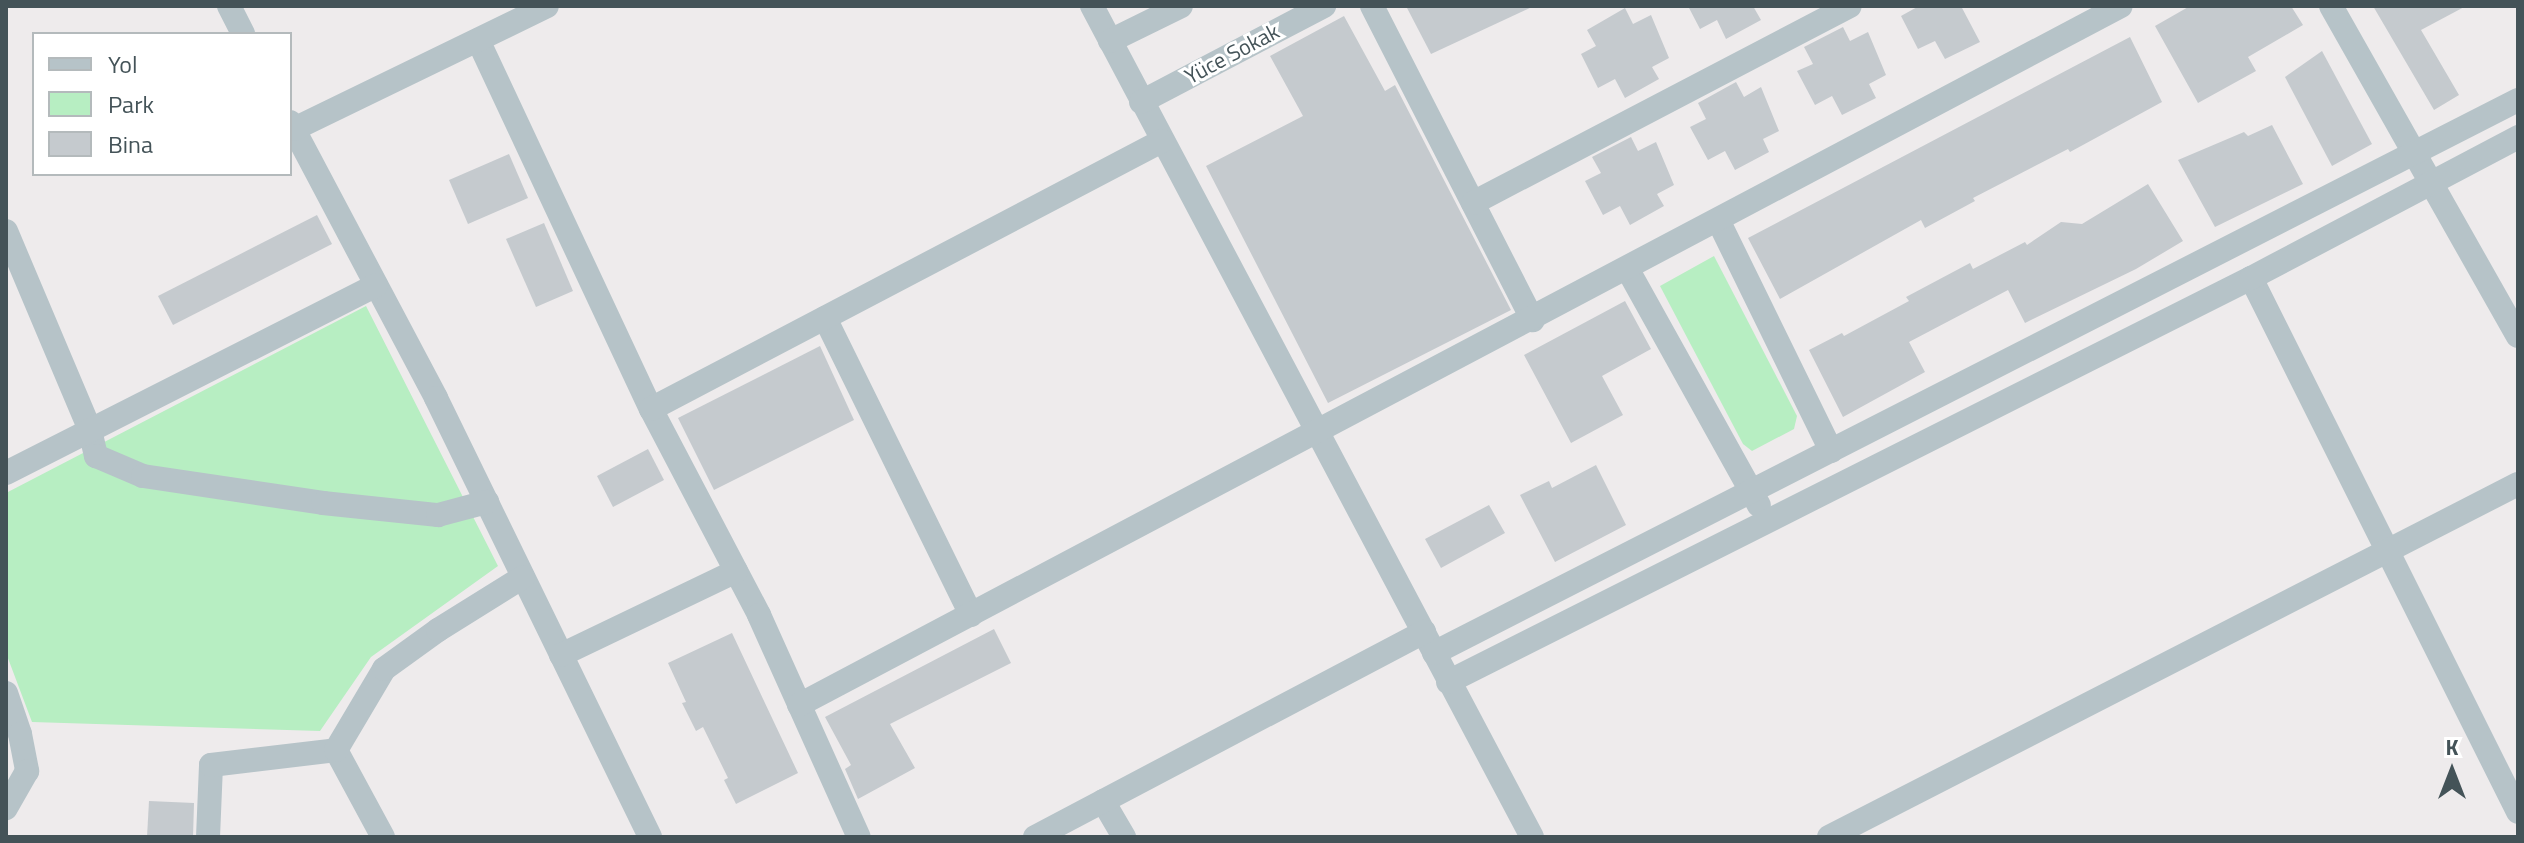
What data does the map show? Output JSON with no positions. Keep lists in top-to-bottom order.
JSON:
{
  "streets": {
    "street": ["Yüce Sokak"]
  },
  "legend": ["Yol", "Park", "Bina"],
  "north": "top"
}
